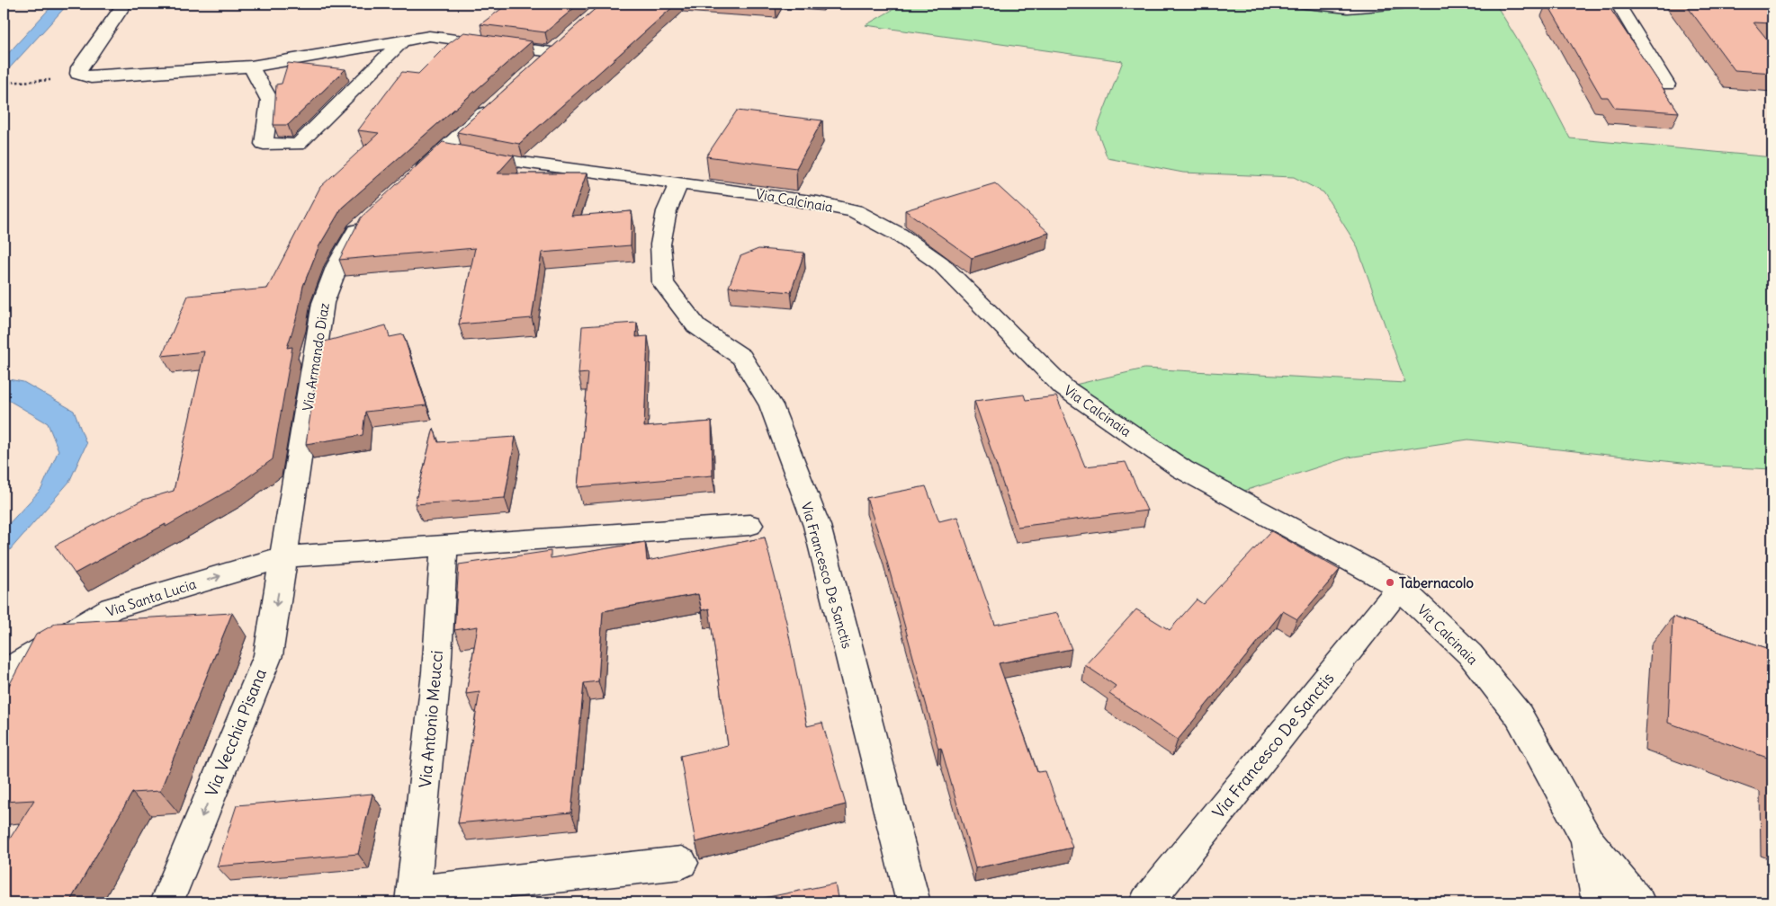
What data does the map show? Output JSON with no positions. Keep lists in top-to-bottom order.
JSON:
{
  "streets": {
    "street": [
      "Via Calcinaia",
      "Via Armando Diaz",
      "Via Francesco De Sanctis",
      "Via Santa Lucia",
      "Via Antonio Meucci",
      "Via Vecchia Pisana"
    ]
  },
  "crossings": [
    ["Via Calcinaia", "Via Francesco De Sanctis"],
    ["Via Armando Diaz", "Via Santa Lucia"],
    ["Via Armando Diaz", "Via Vecchia Pisana"],
    ["Via Santa Lucia", "Via Vecchia Pisana"]
  ],
  "one_way": ["Via Santa Lucia", "Via Vecchia Pisana"],
  "places": ["Tabernacolo"]
}
